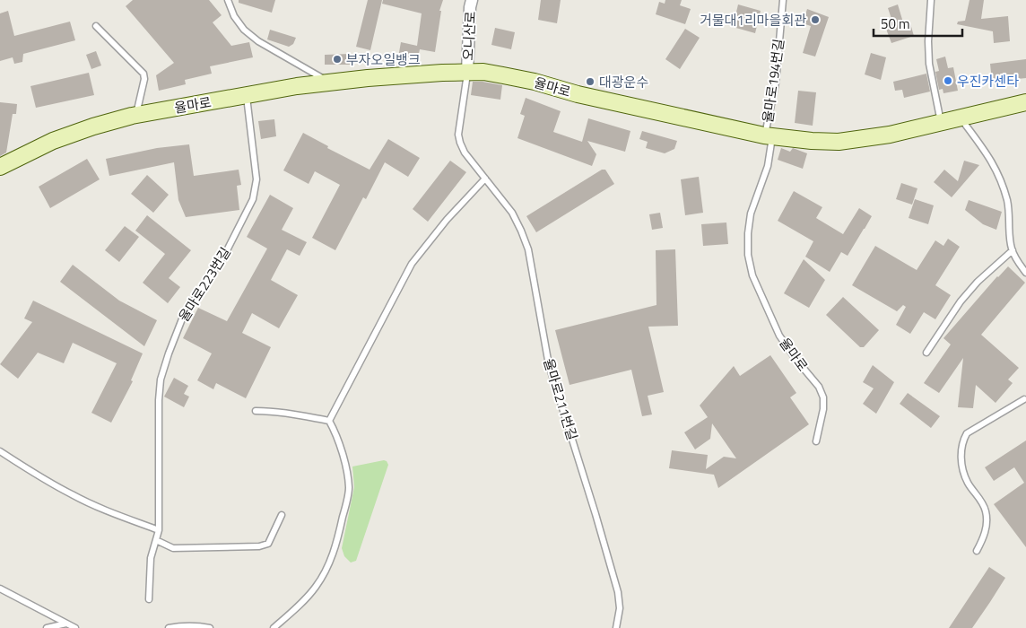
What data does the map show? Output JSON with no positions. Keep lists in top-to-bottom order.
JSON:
{
  "streets": {
    "street": ["오니산로", "율마로"],
    "lane": ["율마로194번길", "율마로223번길", "율마로211번길"]
  },
  "crossings": [
    ["오니산로", "율마로"],
    ["오니산로", "율마로211번길"],
    ["율마로194번길", "율마로"],
    ["율마로", "율마로223번길"],
    ["율마로", "율마로211번길"]
  ],
  "places": [
    "거물대1리마을회관",
    "부자오일뱅크",
    "우진카센타",
    "대광운수"
  ],
  "scale_bar": "50 m"
}
